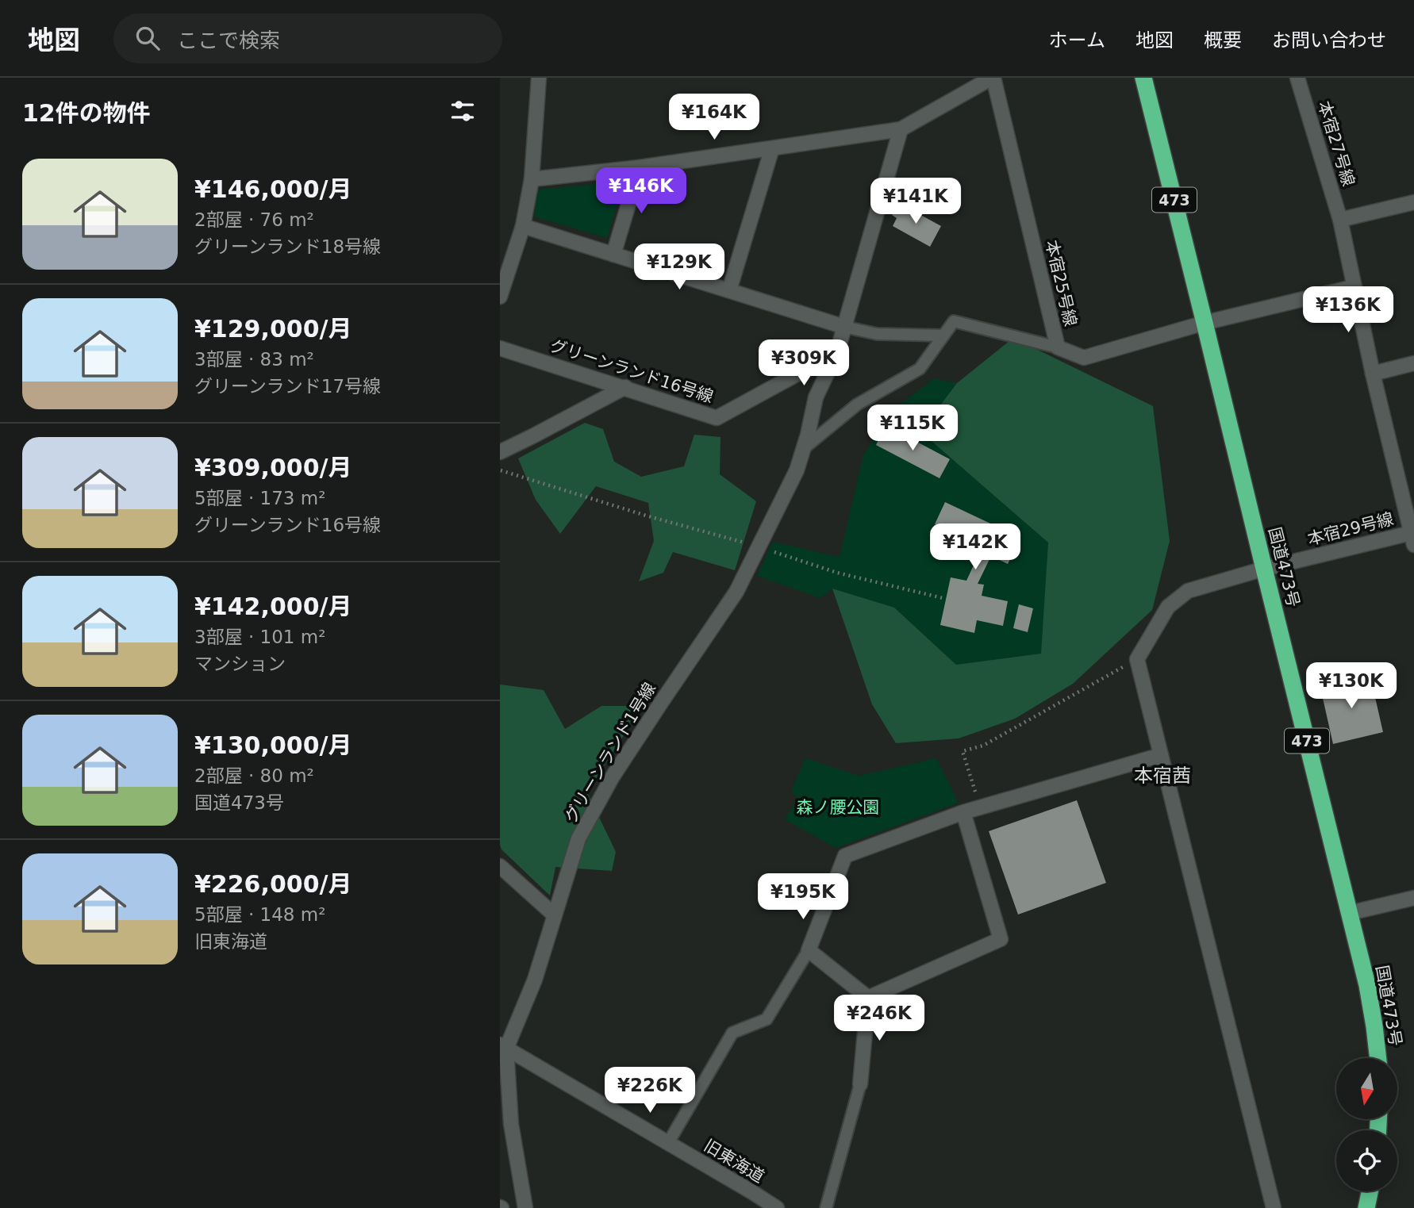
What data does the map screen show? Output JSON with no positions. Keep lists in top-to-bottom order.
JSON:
{
  "streets": {
    "highway": ["473", "国道473号"],
    "street": [
      "本宿27号線",
      "本宿25号線",
      "グリーンランド16号線",
      "本宿29号線",
      "グリーンランド1号線",
      "旧東海道"
    ]
  },
  "crossings": [
    ["本宿27号線", "本宿25号線"],
    ["本宿25号線", "国道473号"],
    ["グリーンランド16号線", "グリーンランド1号線"],
    ["本宿29号線", "国道473号"],
    ["グリーンランド1号線", "旧東海道"]
  ],
  "districts": ["本宿茜"],
  "parks": ["森ノ腰公園"],
  "north": "bottom",
  "page": {
    "header": "地図",
    "search": "ここで検索",
    "nav": [
      "ホーム",
      "地図",
      "概要",
      "お問い合わせ"
    ],
    "heading": "12件の物件",
    "price": [
      "¥164K",
      "¥146K",
      "¥141K",
      "¥129K",
      "¥136K",
      "¥309K",
      "¥115K",
      "¥142K",
      "¥130K",
      "¥195K",
      "¥246K",
      "¥226K"
    ],
    "list": [
      {
        "name": "¥146,000/月",
        "note": "2部屋 · 76 m² · グリーンランド18号線"
      },
      {
        "name": "¥129,000/月",
        "note": "3部屋 · 83 m² · グリーンランド17号線"
      },
      {
        "name": "¥309,000/月",
        "note": "5部屋 · 173 m² · グリーンランド16号線"
      },
      {
        "name": "¥142,000/月",
        "note": "3部屋 · 101 m² · マンション"
      },
      {
        "name": "¥130,000/月",
        "note": "2部屋 · 80 m² · 国道473号"
      },
      {
        "name": "¥226,000/月",
        "note": "5部屋 · 148 m² · 旧東海道"
      }
    ]
  }
}
